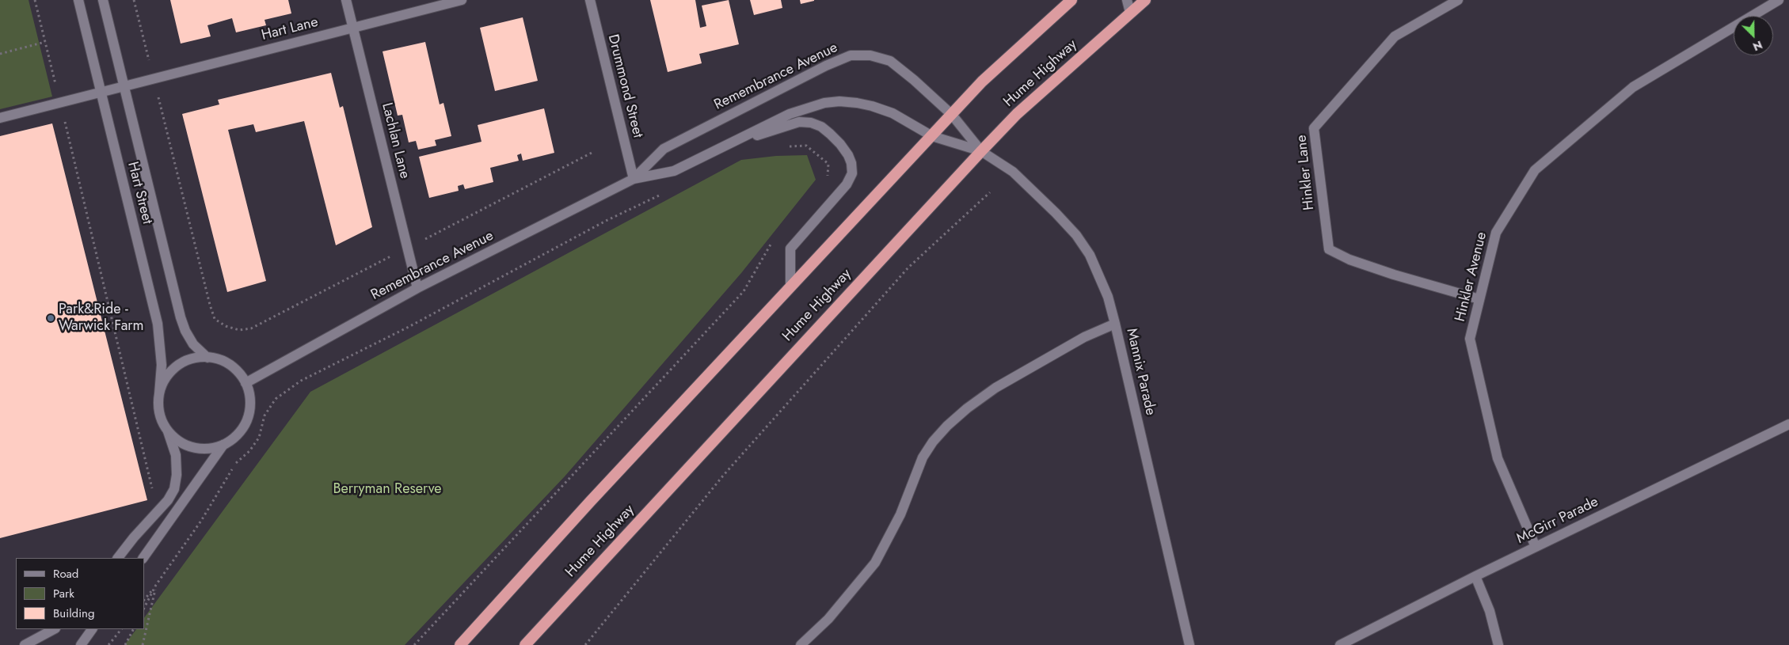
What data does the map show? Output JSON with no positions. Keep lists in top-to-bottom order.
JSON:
{
  "streets": {
    "highway": ["Hume Highway"],
    "street": [
      "Hart Lane",
      "Remembrance Avenue",
      "Drummond Street",
      "Lachlan Lane",
      "Hinkler Lane",
      "Hart Street",
      "Hinkler Avenue",
      "Mannix Parade",
      "McGirr Parade"
    ]
  },
  "crossings": [
    ["Hart Lane", "Lachlan Lane"],
    ["Hart Lane", "Hart Street"],
    ["Hume Highway", "Mannix Parade"],
    ["Remembrance Avenue", "Drummond Street"],
    ["Remembrance Avenue", "Lachlan Lane"],
    ["Remembrance Avenue", "Hart Street"],
    ["Remembrance Avenue", "Mannix Parade"],
    ["Hinkler Lane", "Hinkler Avenue"],
    ["Hinkler Avenue", "McGirr Parade"]
  ],
  "parks": ["Berryman Reserve"],
  "places": ["Park&Ride - Warwick Farm"],
  "legend": ["Road", "Park", "Building"],
  "north": "bottom right"
}
